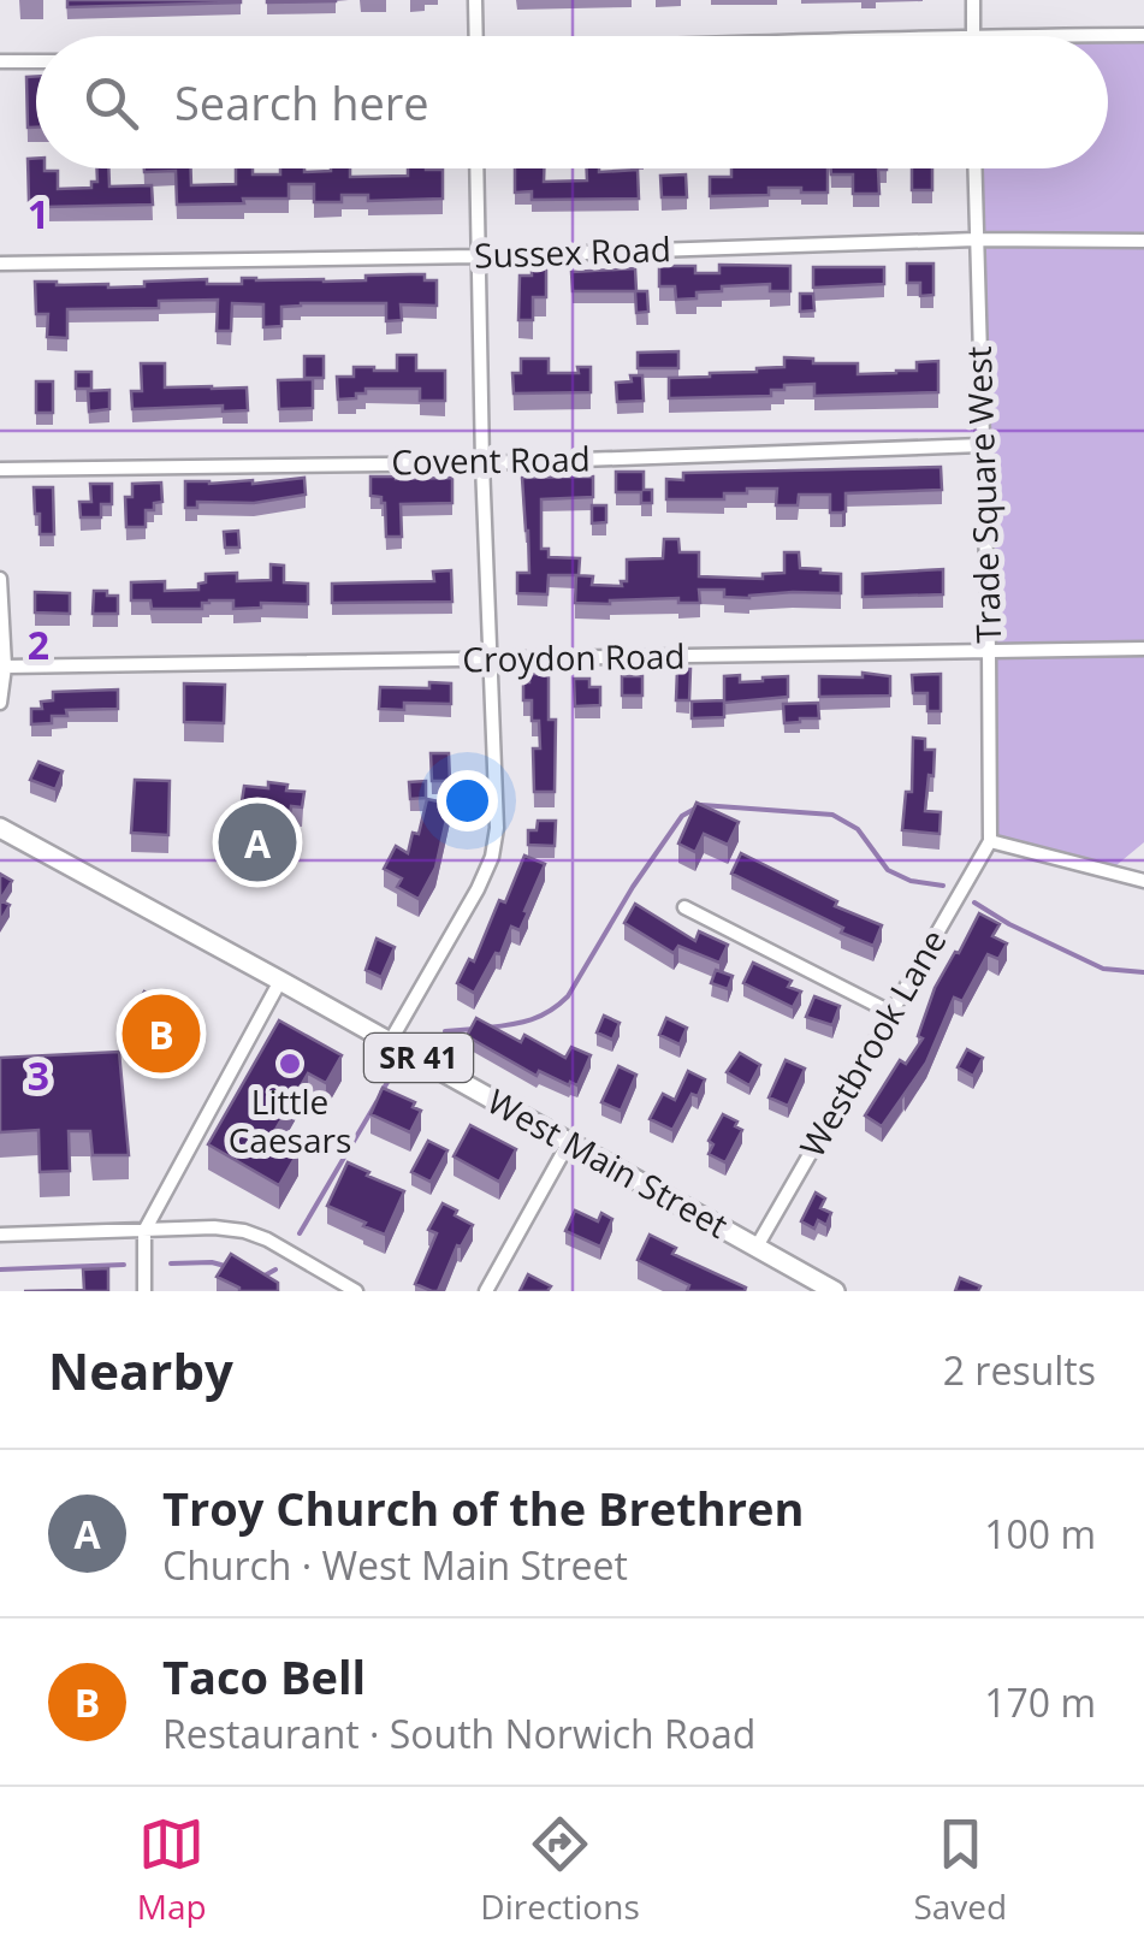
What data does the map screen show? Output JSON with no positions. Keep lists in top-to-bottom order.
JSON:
{
  "streets": {
    "main road": ["SR 41", "West Main Street"],
    "street": [
      "Sussex Road",
      "Covent Road",
      "Trade Square West",
      "Croydon Road",
      "Westbrook Lane"
    ]
  },
  "crossings": [
    ["Sussex Road", "Trade Square West"],
    ["Covent Road", "Trade Square West"],
    ["Trade Square West", "Croydon Road"],
    ["Trade Square West", "Westbrook Lane"],
    ["Westbrook Lane", "West Main Street"]
  ],
  "places": ["Little Caesars"],
  "page": {
    "search": "Search here",
    "pins": ["A", "B"],
    "heading": ["Nearby", "2 results"],
    "list": [
      {
        "mark": "A",
        "name": "Troy Church of the Brethren",
        "note": "Church · West Main Street",
        "value": "100 m"
      },
      {
        "mark": "B",
        "name": "Taco Bell",
        "note": "Restaurant · South Norwich Road",
        "value": "170 m"
      }
    ],
    "nav": ["Map", "Directions", "Saved"]
  },
  "grid": {
    "rows": ["1", "2", "3"]
  }
}
